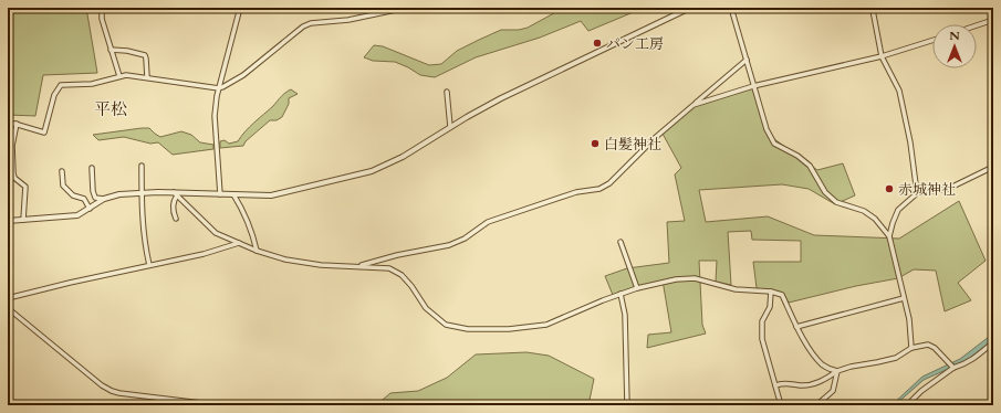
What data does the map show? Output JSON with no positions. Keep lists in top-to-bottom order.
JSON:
{
  "districts": ["平松"],
  "places": ["パン工房", "白髪神社", "赤城神社"],
  "north": "top"
}
